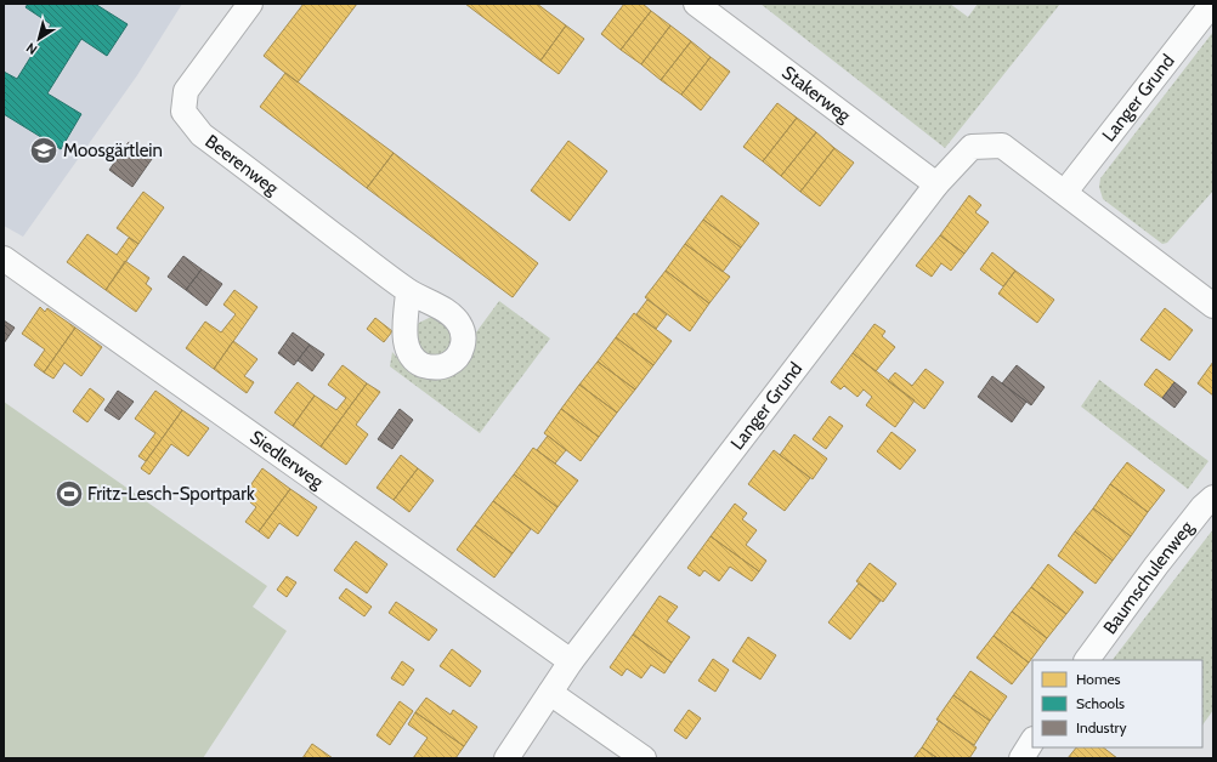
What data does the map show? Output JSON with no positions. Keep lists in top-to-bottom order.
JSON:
{
  "streets": {
    "street": [
      "Stakerweg",
      "Langer Grund",
      "Beerenweg",
      "Siedlerweg",
      "Baumschulenweg"
    ]
  },
  "crossings": [
    ["Stakerweg", "Langer Grund"],
    ["Langer Grund", "Siedlerweg"]
  ],
  "places": {
    "school or university": ["Moosgärtlein"],
    "sports": ["Fritz-Lesch-Sportpark"]
  },
  "legend": ["Homes", "Schools", "Industry"],
  "north": "bottom left"
}
